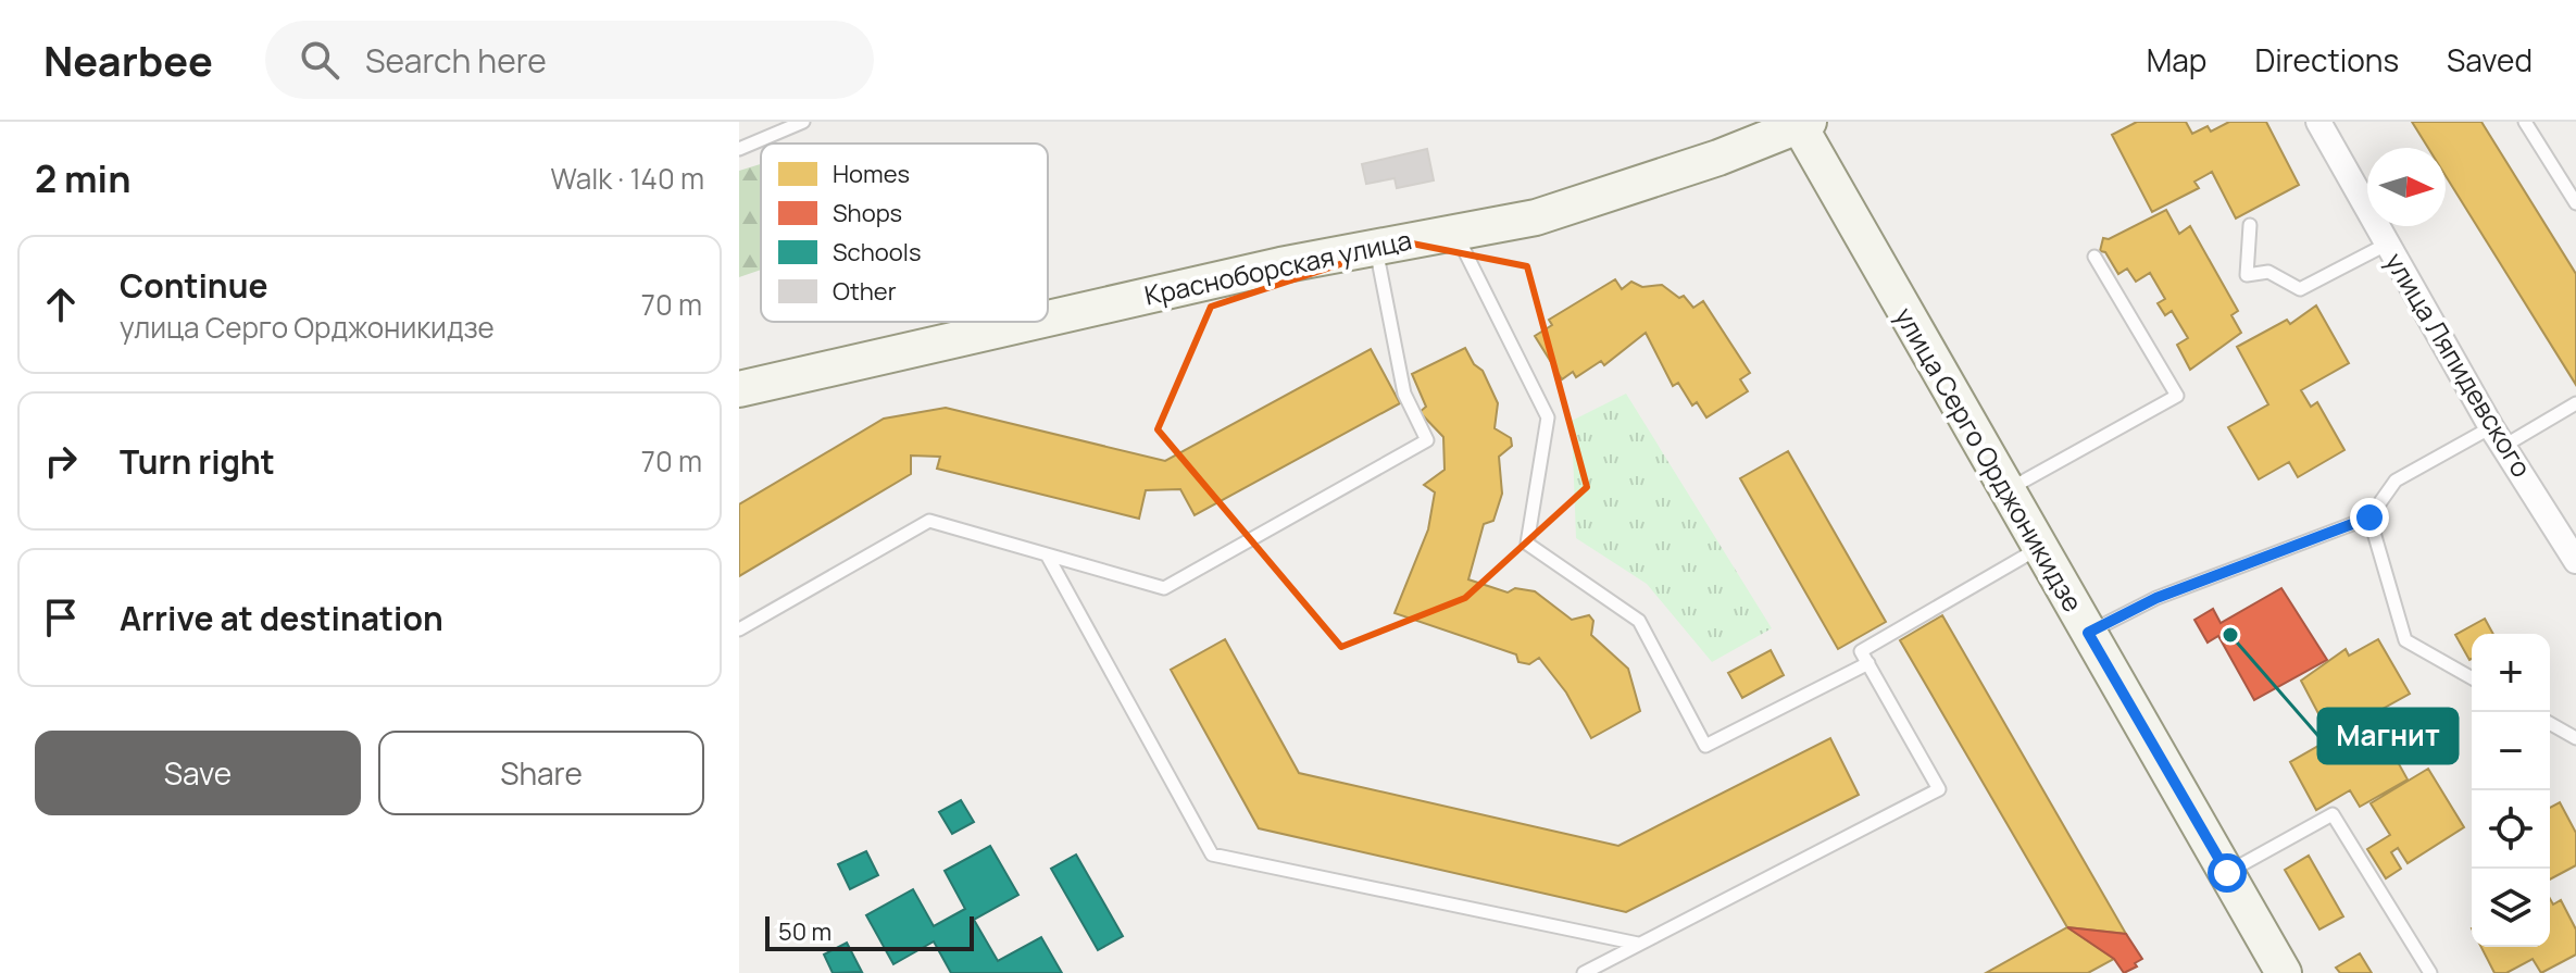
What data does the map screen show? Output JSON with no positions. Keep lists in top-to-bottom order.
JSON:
{
  "streets": {
    "street": ["Красноборская улица", "улица Ляпидевского", "улица Серго Орджоникидзе"]
  },
  "crossings": [
    ["Красноборская улица", "улица Серго Орджоникидзе"]
  ],
  "places": ["Магнит"],
  "legend": [
    "Homes",
    "Shops",
    "Schools",
    "Other"
  ],
  "scale_bar": "50 m",
  "north": "right",
  "page": {
    "header": "Nearbee",
    "search": "Search here",
    "nav": ["Map", "Directions", "Saved"],
    "heading": ["2 min", "Walk · 140 m"],
    "list": [
      ["Continue", "улица Серго Орджоникидзе", "70 m"],
      ["Turn right", "70 m"],
      "Arrive at destination"
    ],
    "map_buttons": ["+", "−"],
    "buttons": ["Save", "Share"],
    "scale": "50 m"
  }
}
